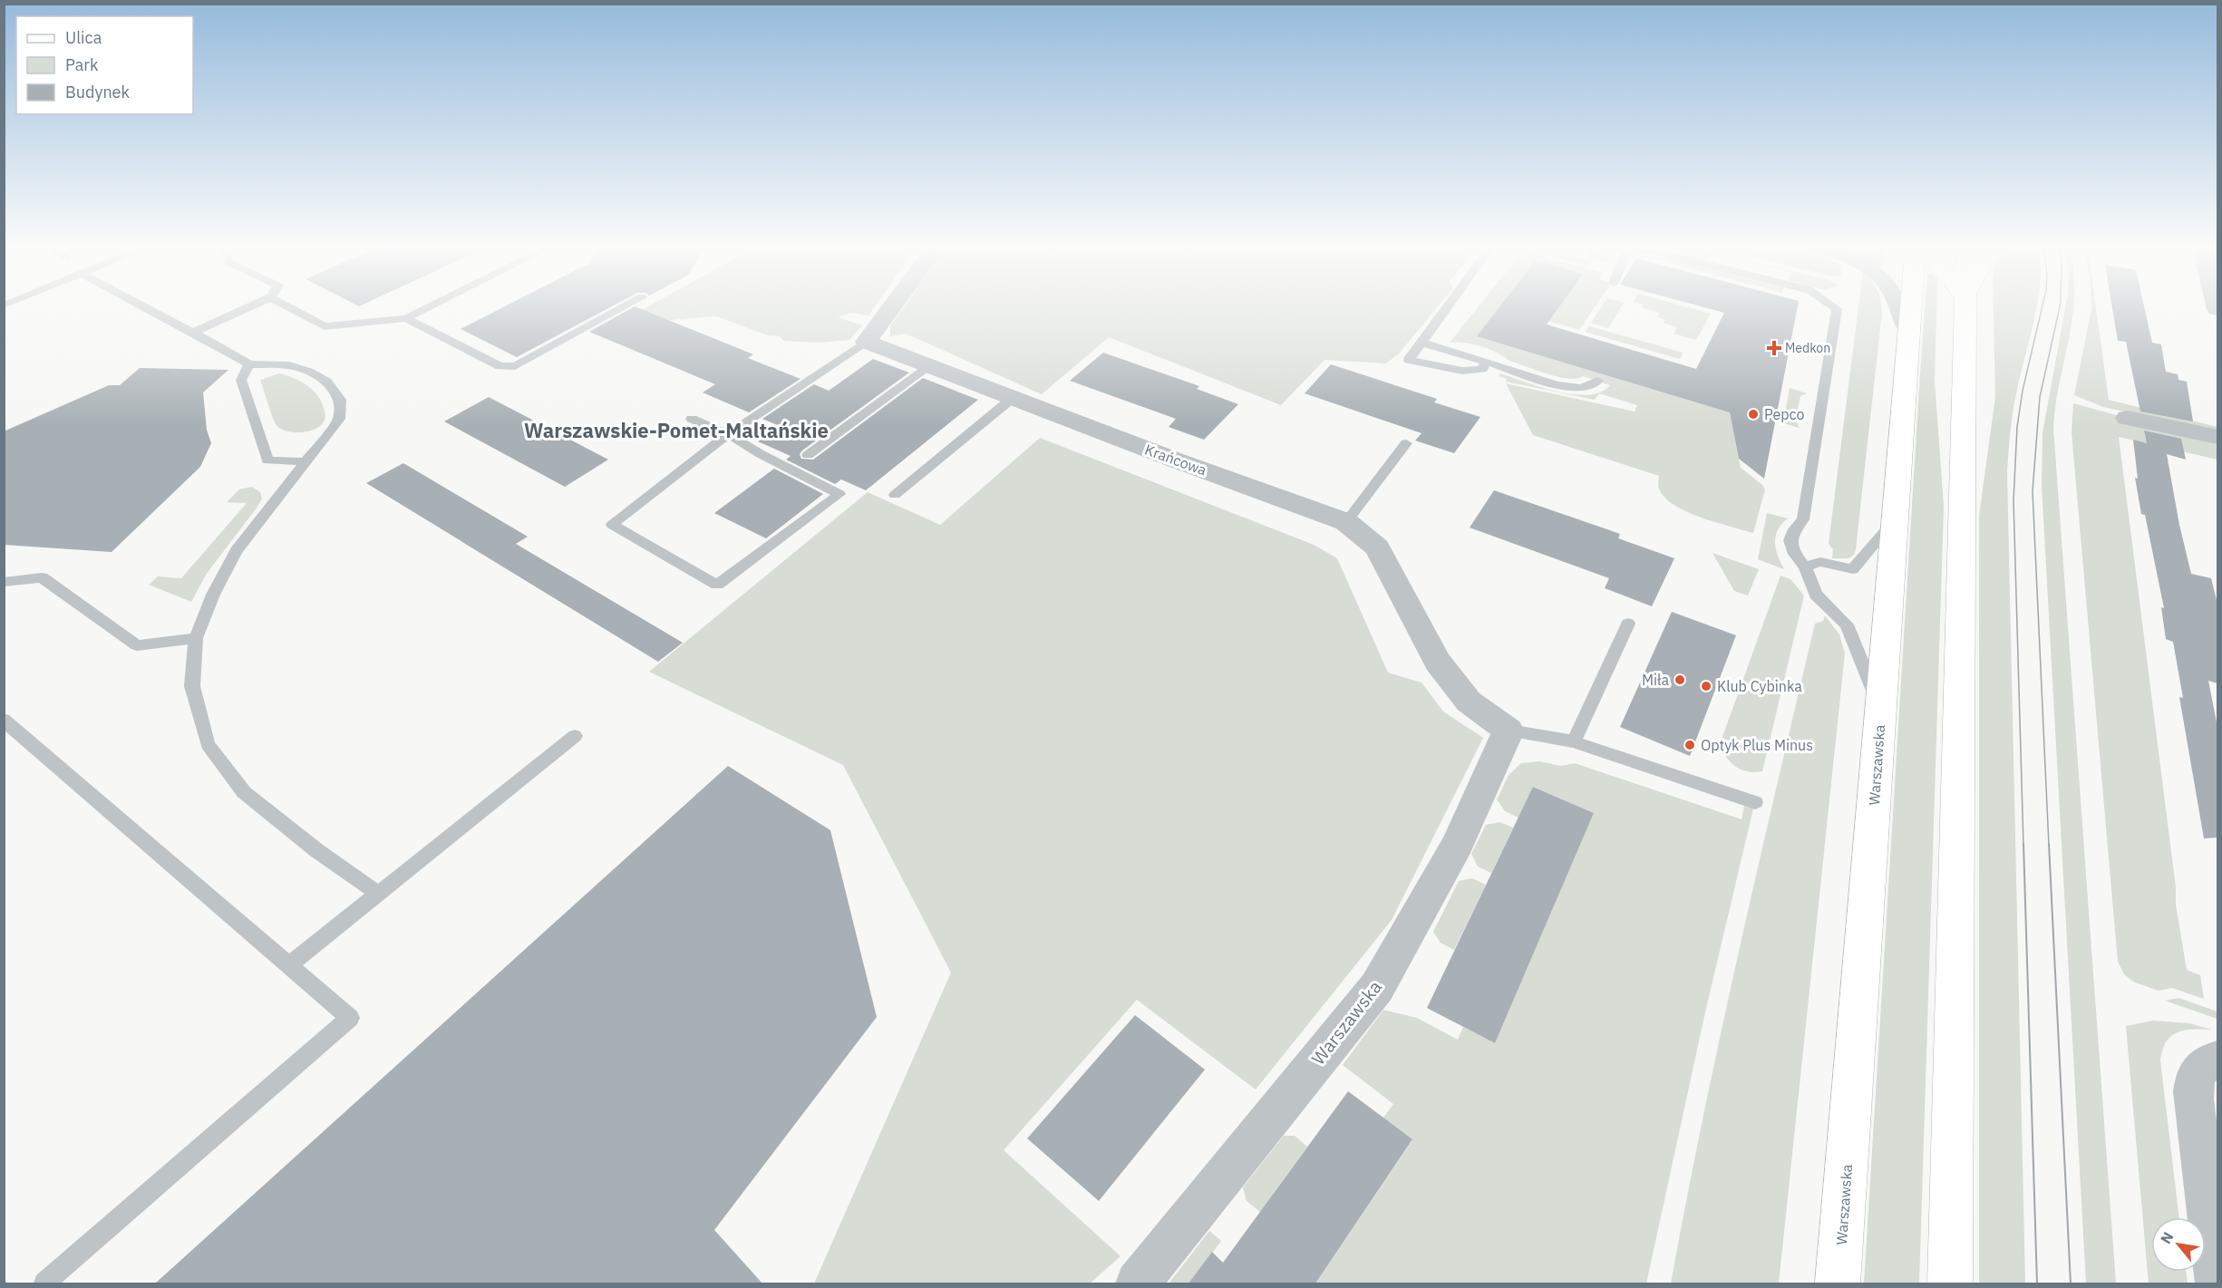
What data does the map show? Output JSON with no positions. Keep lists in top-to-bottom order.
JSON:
{
  "streets": {
    "main road": ["Warszawska"],
    "street": ["Krańcowa"]
  },
  "crossings": [
    ["Krańcowa", "Warszawska"]
  ],
  "districts": ["Warszawskie-Pomet-Maltańskie"],
  "places": {
    "health": ["Medkon"],
    "other": [
      "Pepco",
      "Miła",
      "Klub Cybinka",
      "Optyk Plus Minus"
    ]
  },
  "legend": ["Ulica", "Park", "Budynek"],
  "north": "top left"
}
